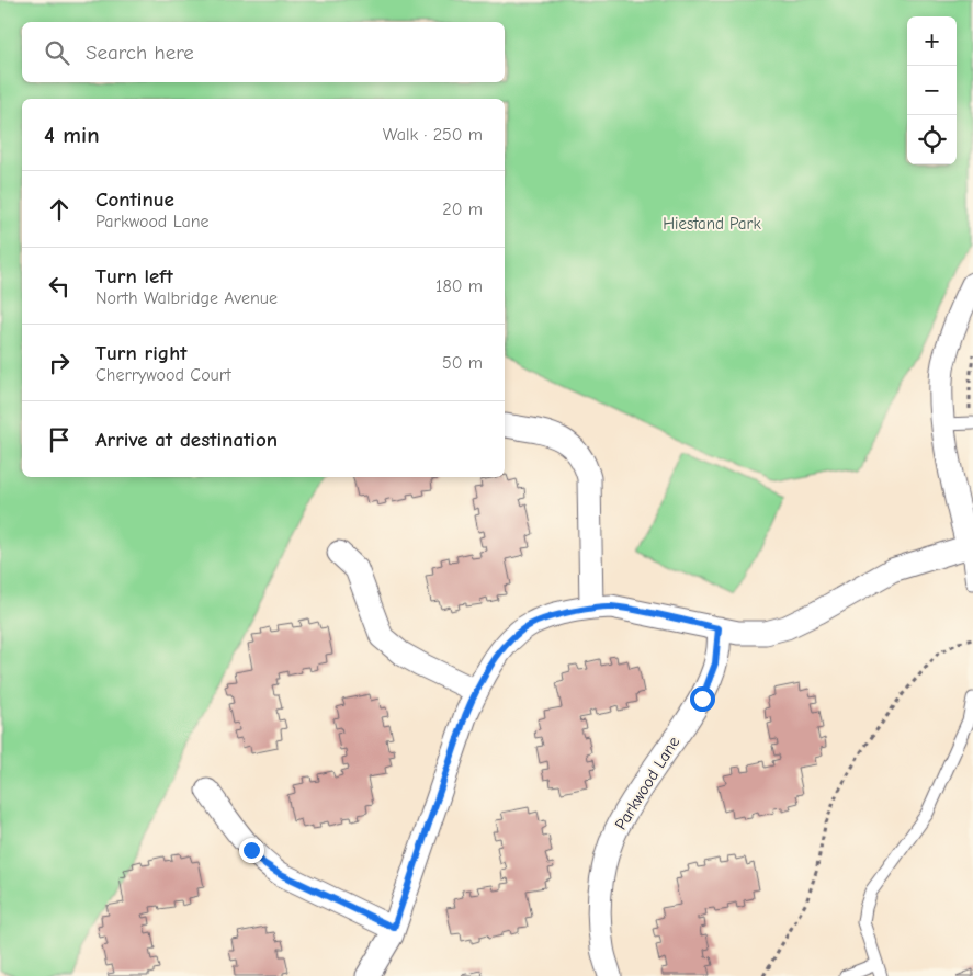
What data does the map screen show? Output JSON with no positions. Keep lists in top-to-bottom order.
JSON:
{
  "streets": {
    "street": ["Parkwood Lane"]
  },
  "parks": ["Hiestand Park"],
  "page": {
    "map_buttons": ["+", "−"],
    "search": "Search here",
    "heading": ["4 min", "Walk · 250 m"],
    "list": [
      ["Continue", "Parkwood Lane", "20 m"],
      ["Turn left", "North Walbridge Avenue", "180 m"],
      ["Turn right", "Cherrywood Court", "50 m"],
      "Arrive at destination"
    ]
  }
}
